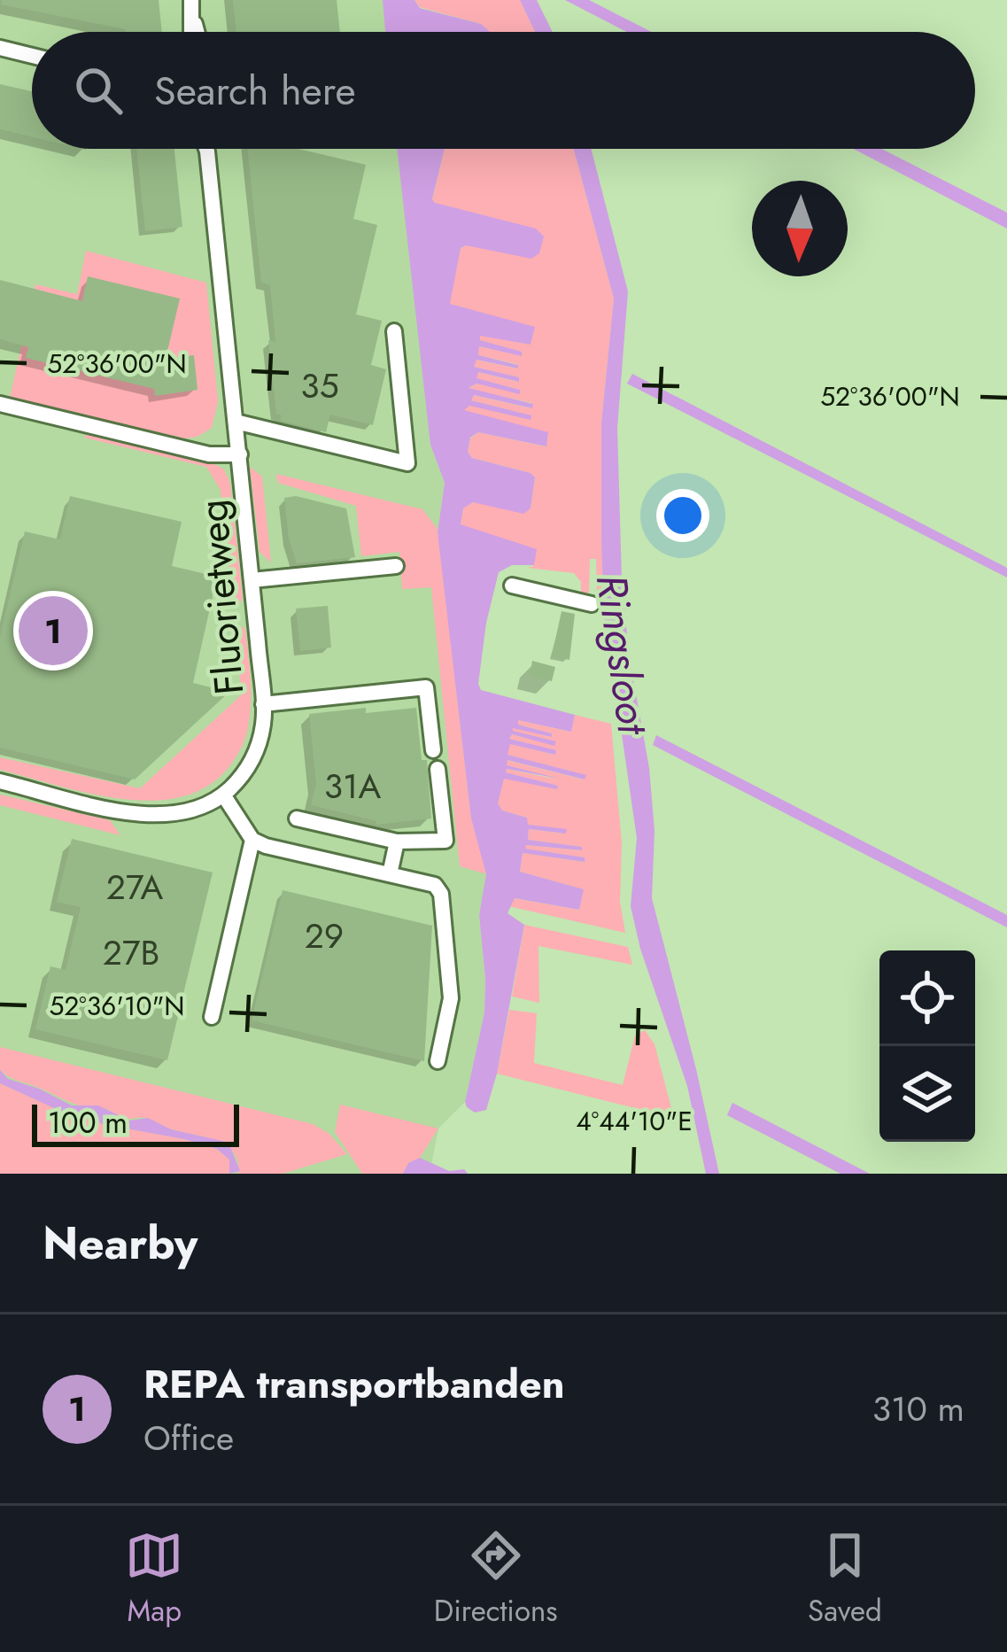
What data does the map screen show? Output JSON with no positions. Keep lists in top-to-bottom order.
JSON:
{
  "streets": {
    "street": ["Fluorietweg"]
  },
  "water": ["Ringsloot"],
  "house_numbers": [
    "35",
    "31A",
    "27A",
    "29",
    "27B"
  ],
  "scale_bar": "100 m",
  "north": "bottom",
  "page": {
    "search": "Search here",
    "pins": "1",
    "scale": "100 m",
    "heading": "Nearby",
    "list": [
      {
        "mark": "1",
        "name": "REPA transportbanden",
        "note": "Office",
        "value": "310 m"
      }
    ],
    "nav": ["Map", "Directions", "Saved"]
  },
  "coordinates": ["52°36'00\"N", "52°36'10\"N", "4°44'10\"E"]
}
